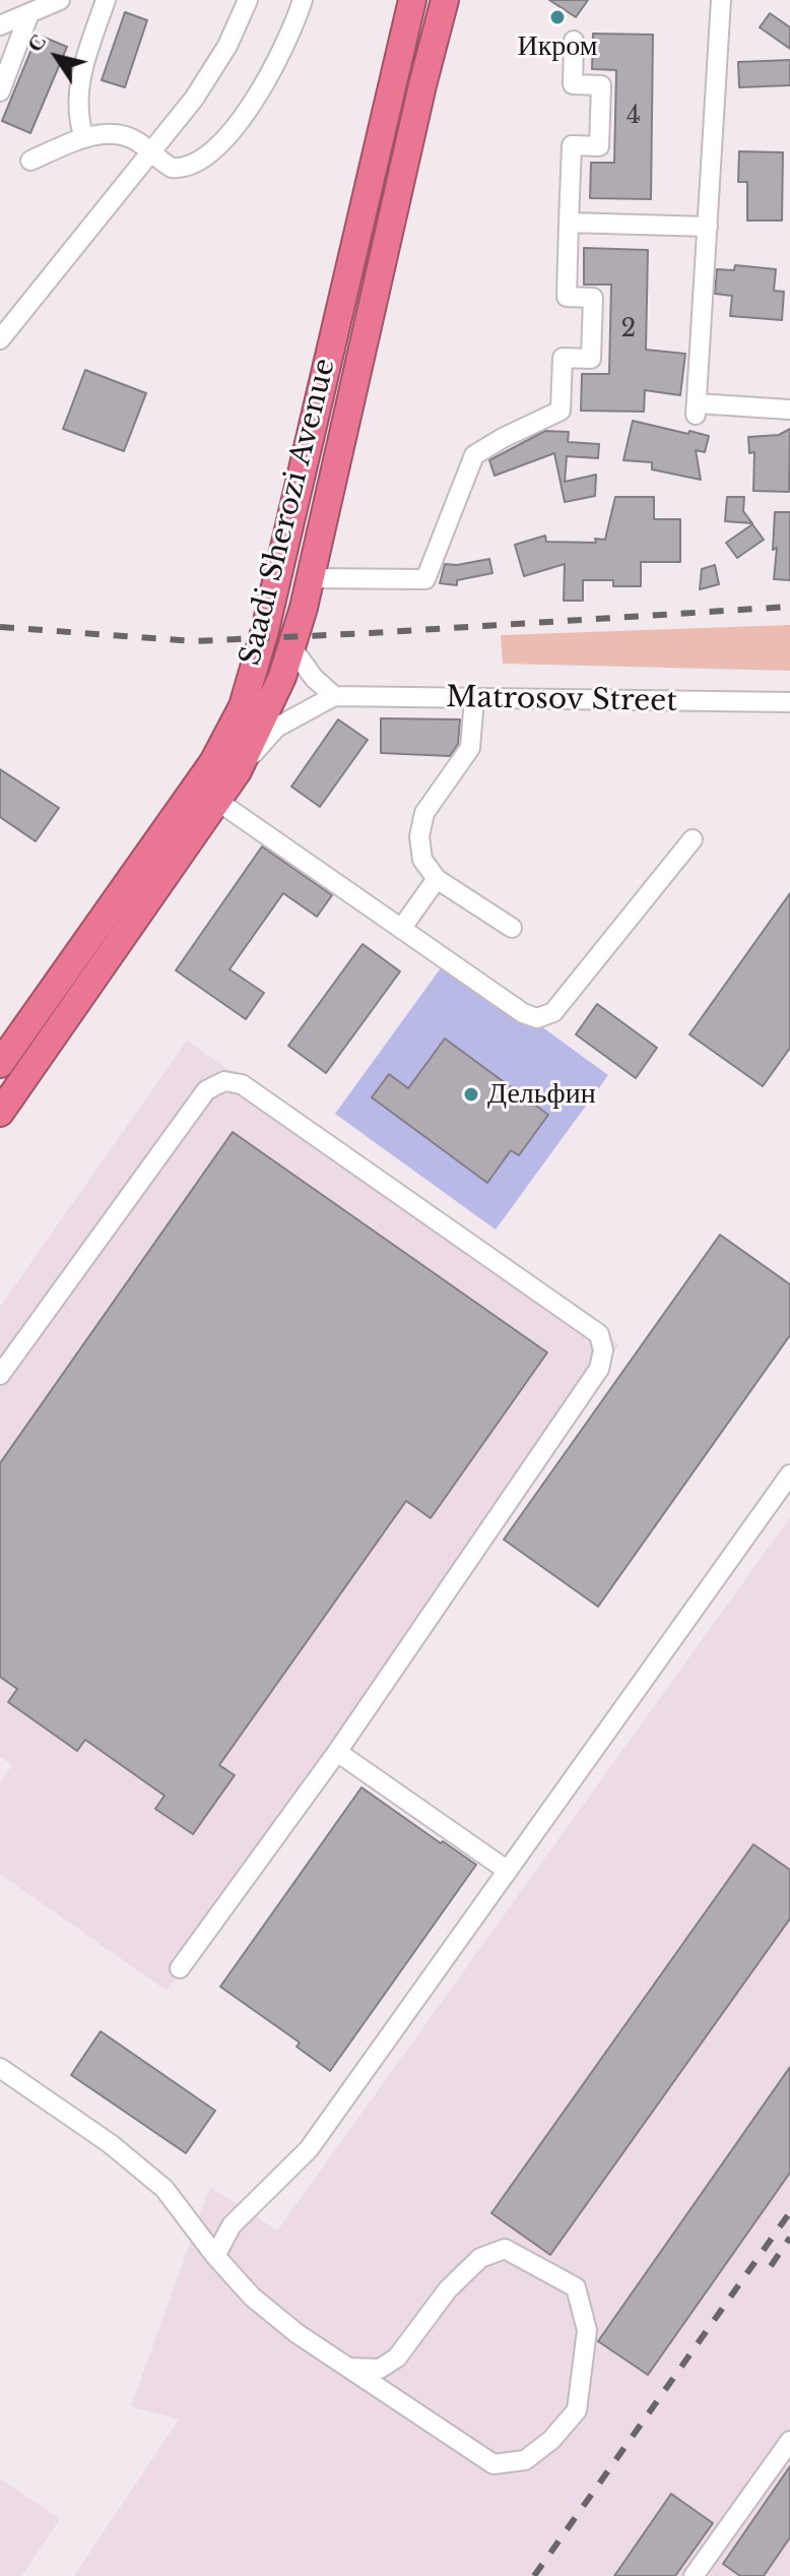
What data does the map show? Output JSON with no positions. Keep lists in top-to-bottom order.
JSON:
{
  "streets": {
    "highway": ["Saadi Sherozi Avenue"],
    "street": ["Matrosov Street"]
  },
  "crossings": [
    ["Saadi Sherozi Avenue", "Matrosov Street"]
  ],
  "places": ["Икром", "Дельфин"],
  "house_numbers": ["4", "2"],
  "north": "top left"
}
